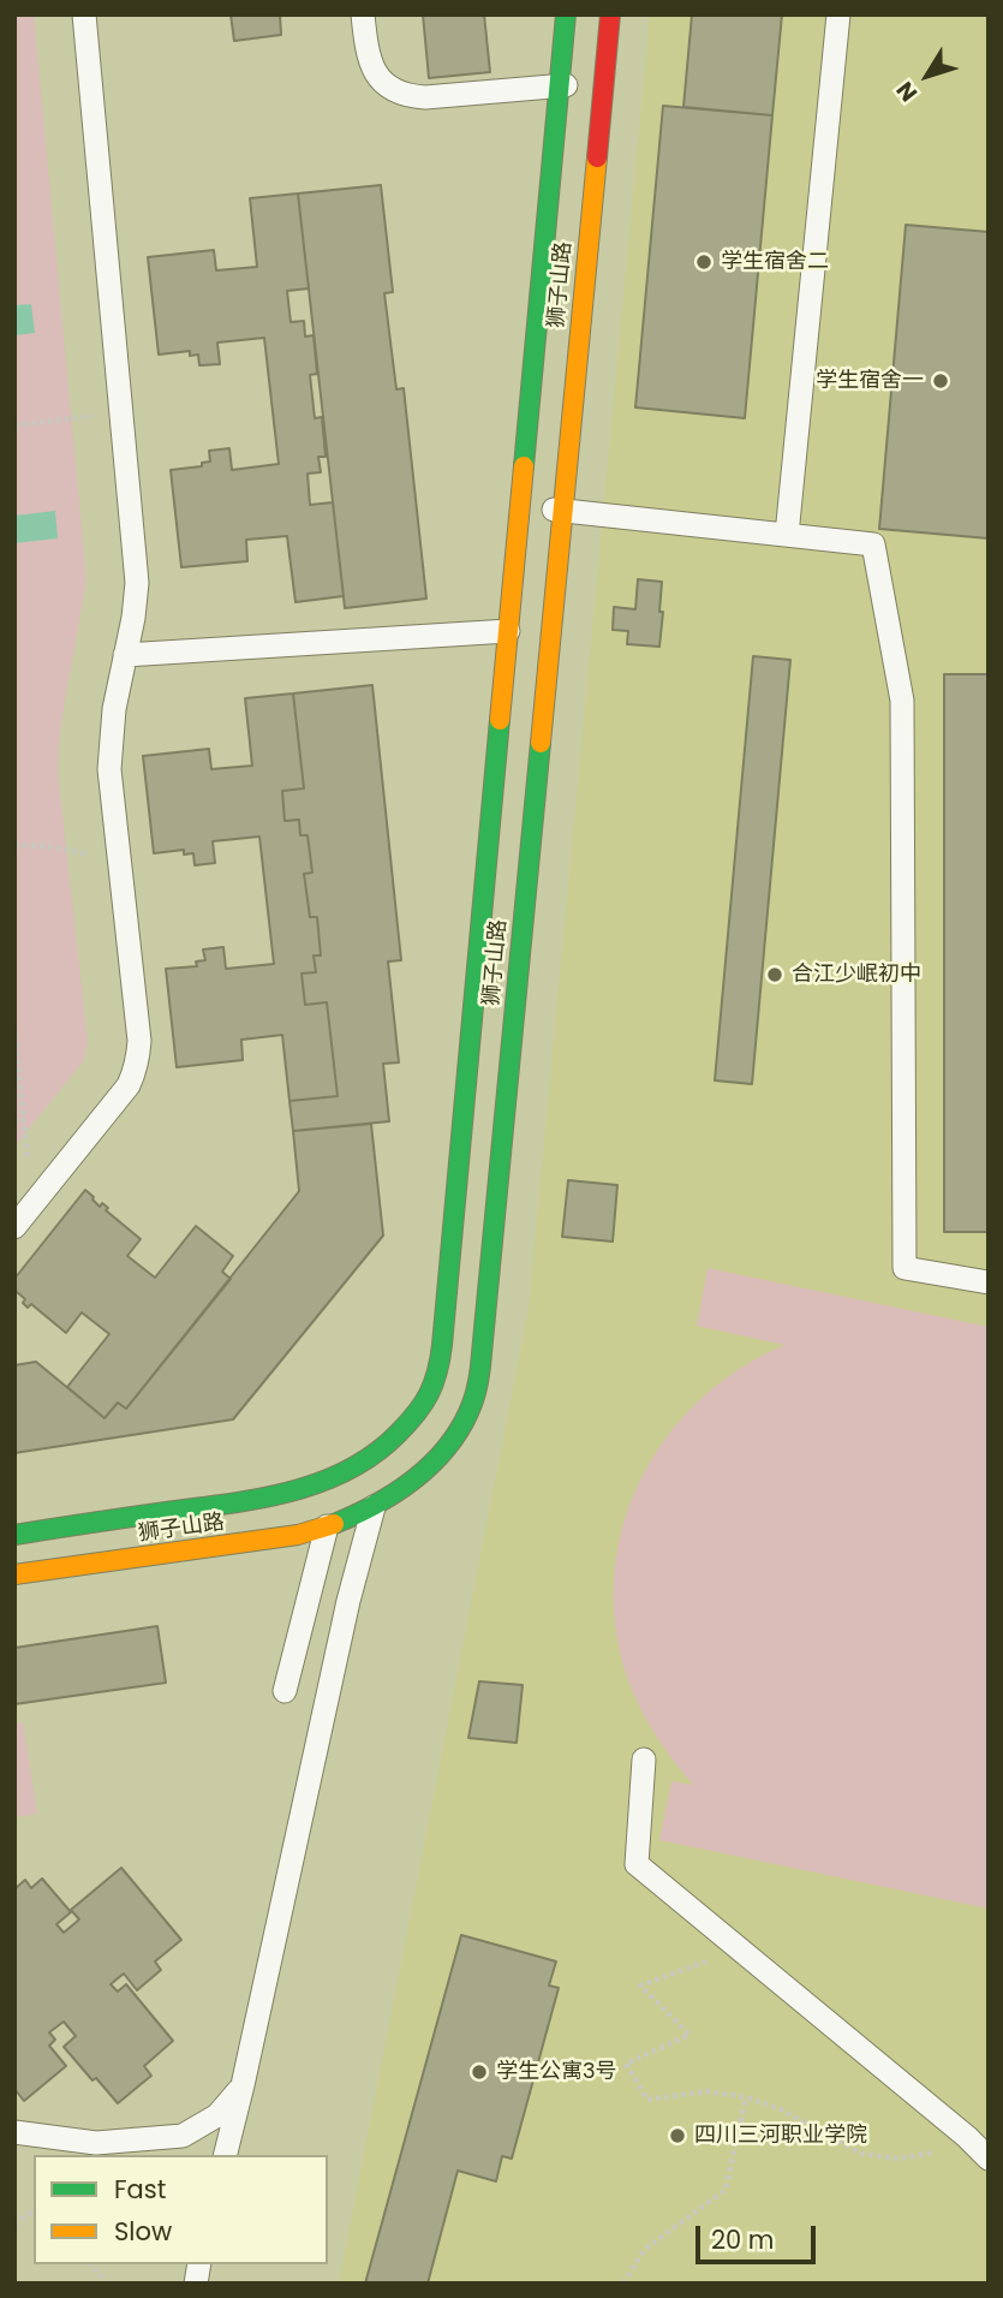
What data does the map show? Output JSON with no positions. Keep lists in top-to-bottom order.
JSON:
{
  "streets": {
    "street": ["狮子山路"]
  },
  "places": [
    "学生宿舍二",
    "学生宿舍一",
    "合江少岷初中",
    "学生公寓3号",
    "四川三河职业学院"
  ],
  "legend": ["Fast", "Slow"],
  "scale_bar": "20 m",
  "north": "bottom left"
}
